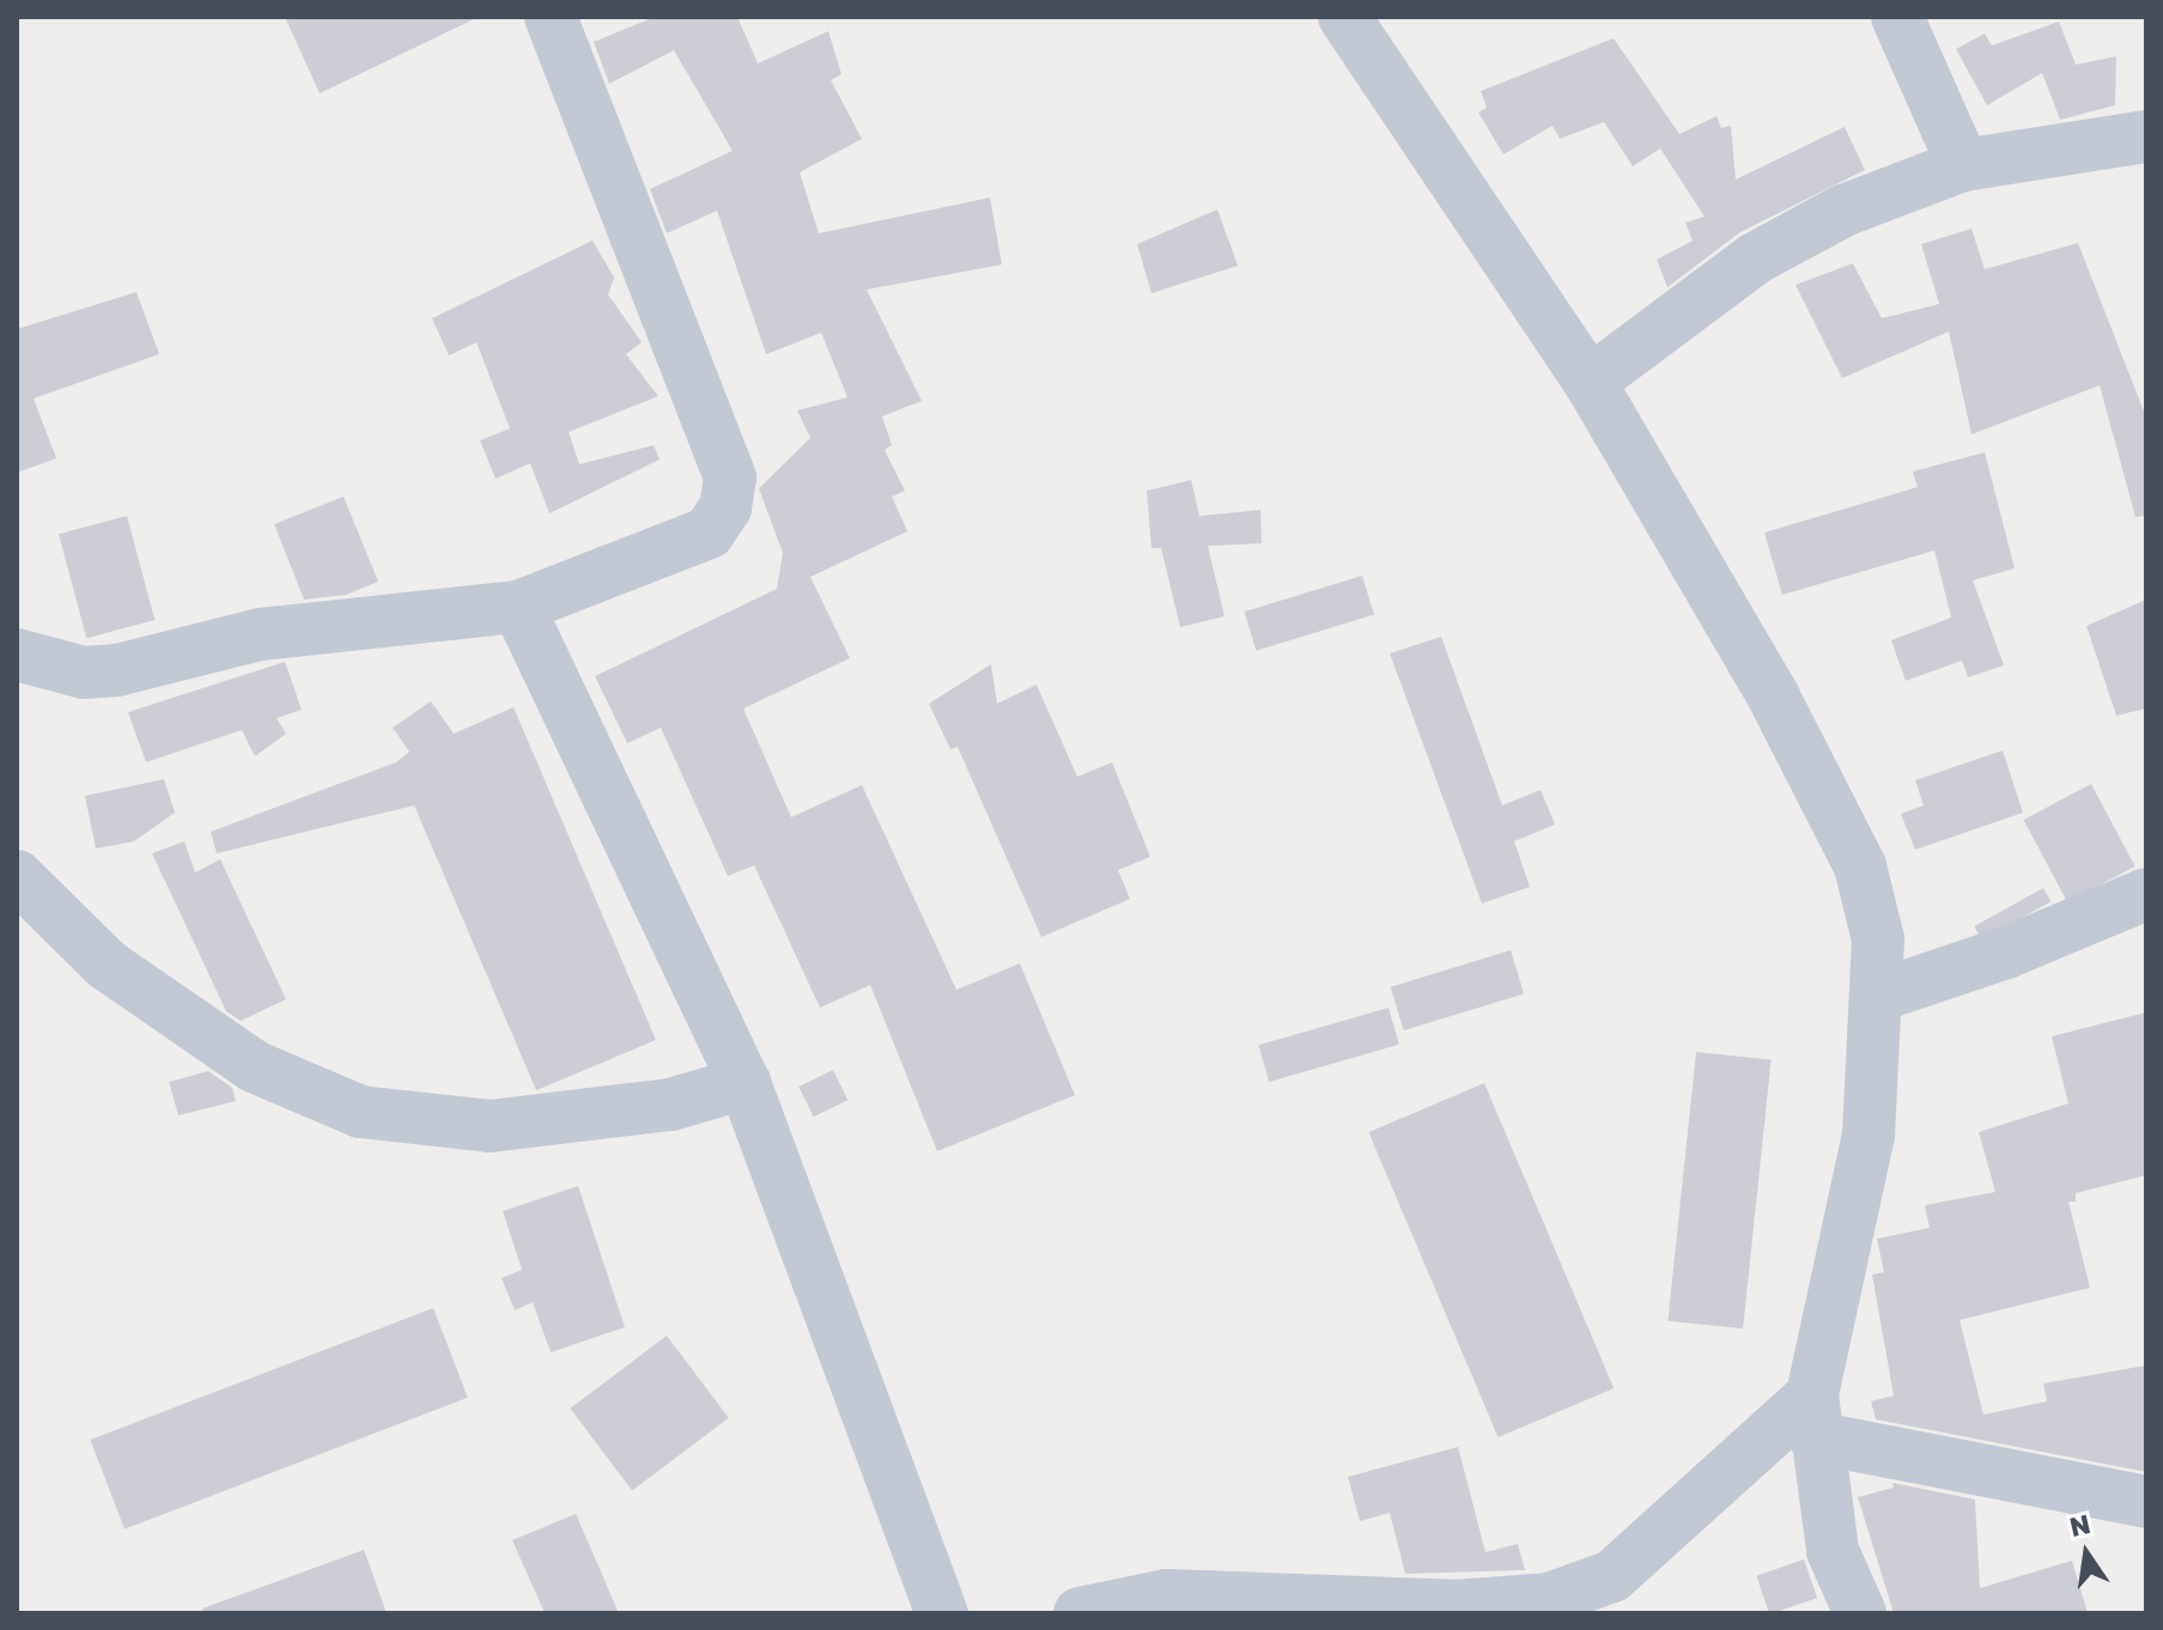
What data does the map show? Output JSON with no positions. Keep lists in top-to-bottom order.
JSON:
{
  "north": "top"
}
